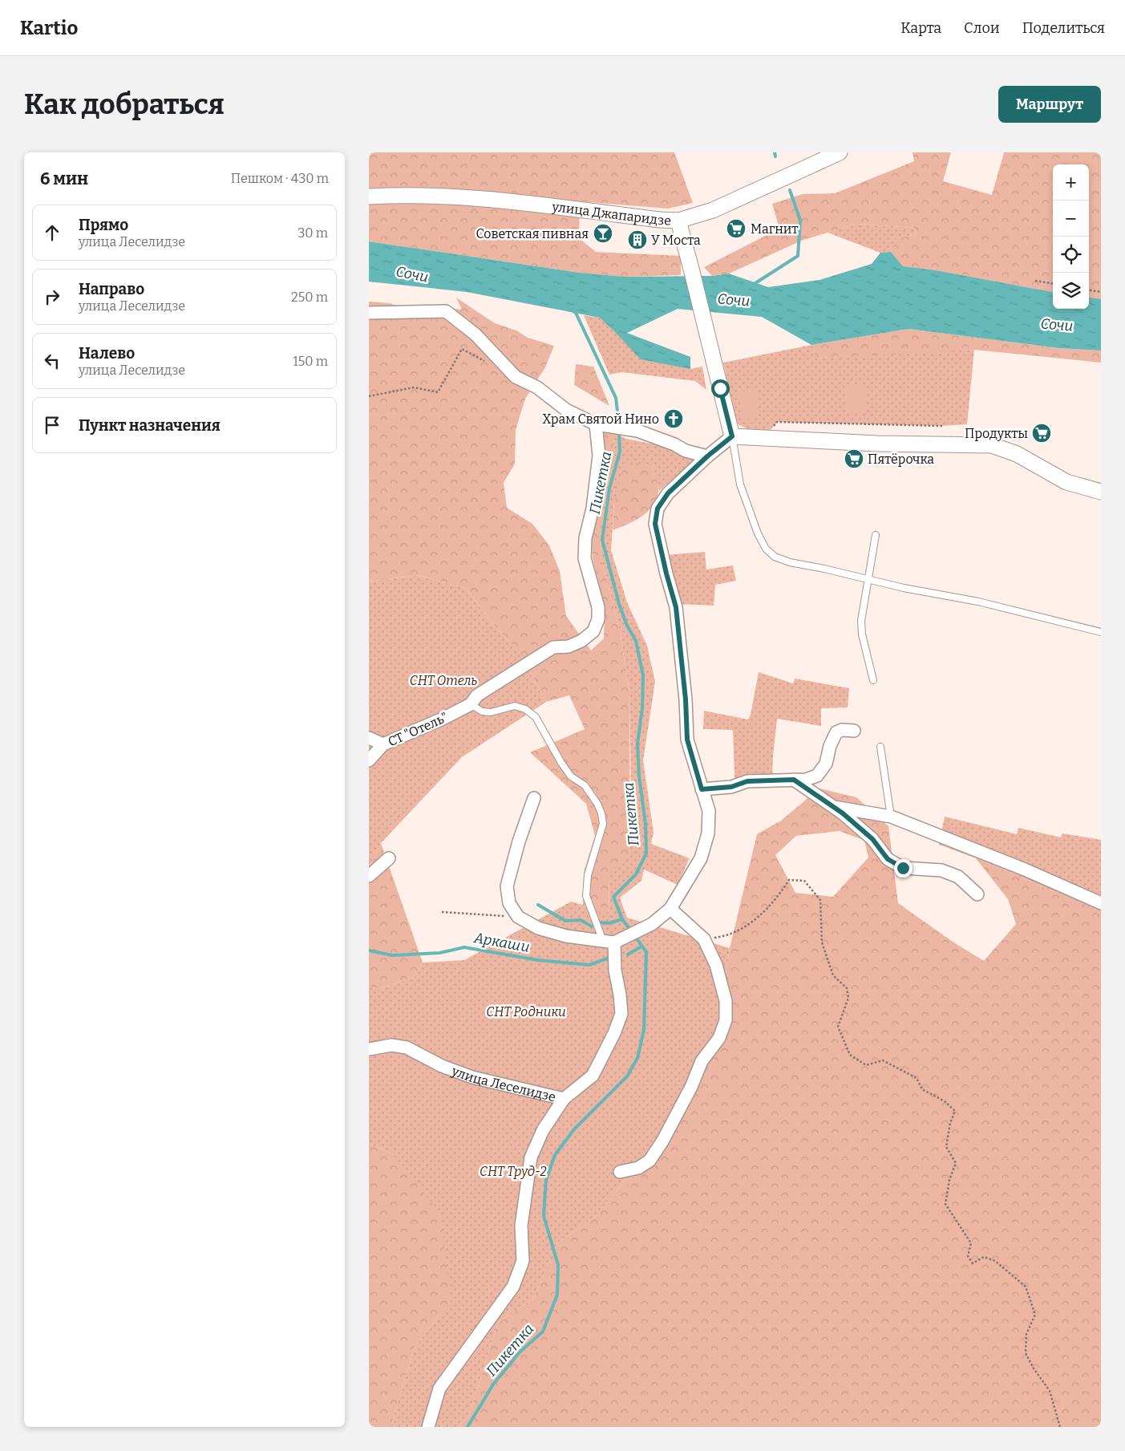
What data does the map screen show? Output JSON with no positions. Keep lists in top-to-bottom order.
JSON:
{
  "streets": {
    "street": ["улица Джапаридзе", "СТ \"Отель\"", "улица Леселидзе"]
  },
  "water": ["Сочи", "Пикетка", "Аркаши"],
  "parks": ["СНТ Отель", "СНТ Родники", "СНТ Труд-2"],
  "places": {
    "supermarket": ["Магнит", "Продукты", "Пятёрочка"],
    "bar": ["Советская пивная"],
    "building": ["У Моста"],
    "church": ["Храм Святой Нино"]
  },
  "page": {
    "header": "Kartio",
    "nav": ["Карта", "Слои", "Поделиться"],
    "buttons": "Маршрут",
    "title": "Как добраться",
    "heading": ["6 мин", "Пешком · 430 m"],
    "map_buttons": ["+", "−"],
    "list": [
      ["Прямо", "улица Леселидзе", "30 m"],
      ["Направо", "улица Леселидзе", "250 m"],
      ["Налево", "улица Леселидзе", "150 m"],
      "Пункт назначения"
    ]
  }
}
